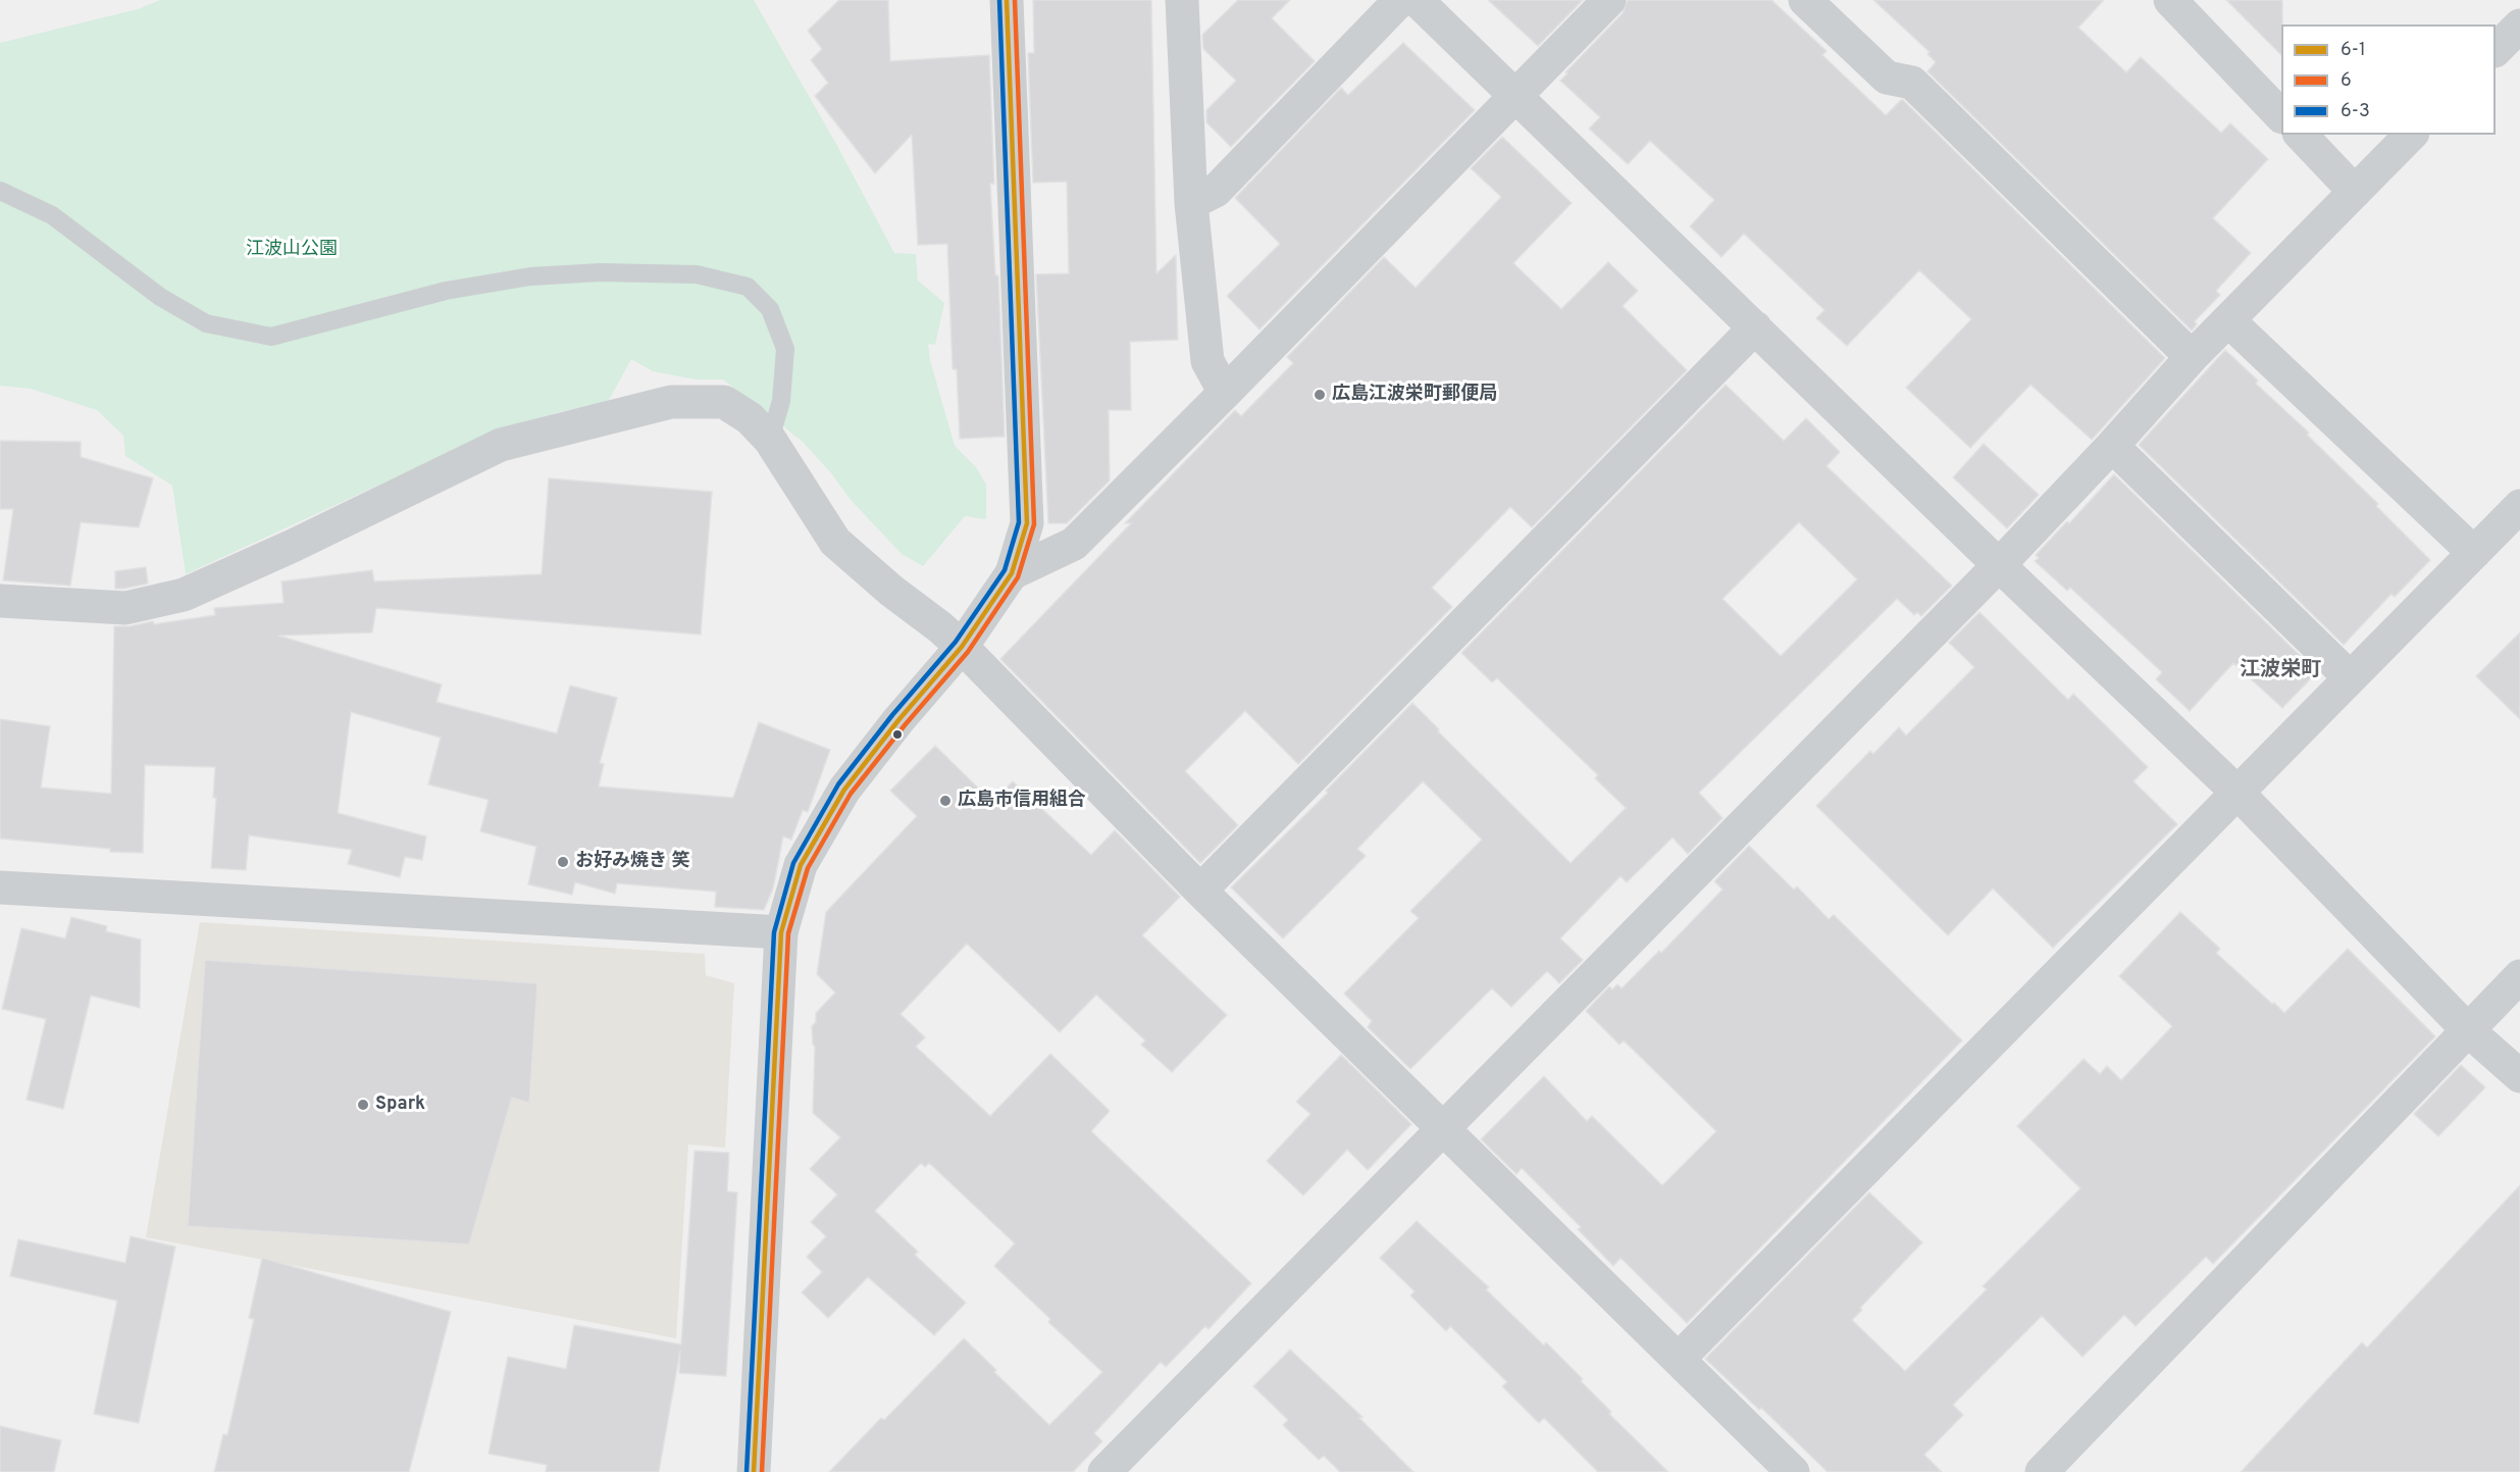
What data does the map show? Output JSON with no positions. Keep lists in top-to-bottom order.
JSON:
{
  "districts": ["江波栄町"],
  "parks": ["江波山公園"],
  "places": [
    "広島江波栄町郵便局",
    "広島市信用組合",
    "お好み焼き 笑",
    "Spark"
  ],
  "lines": ["transit line 6-1", "transit line 6", "transit line 6-3"],
  "legend": ["6-1", "6", "6-3"]
}
